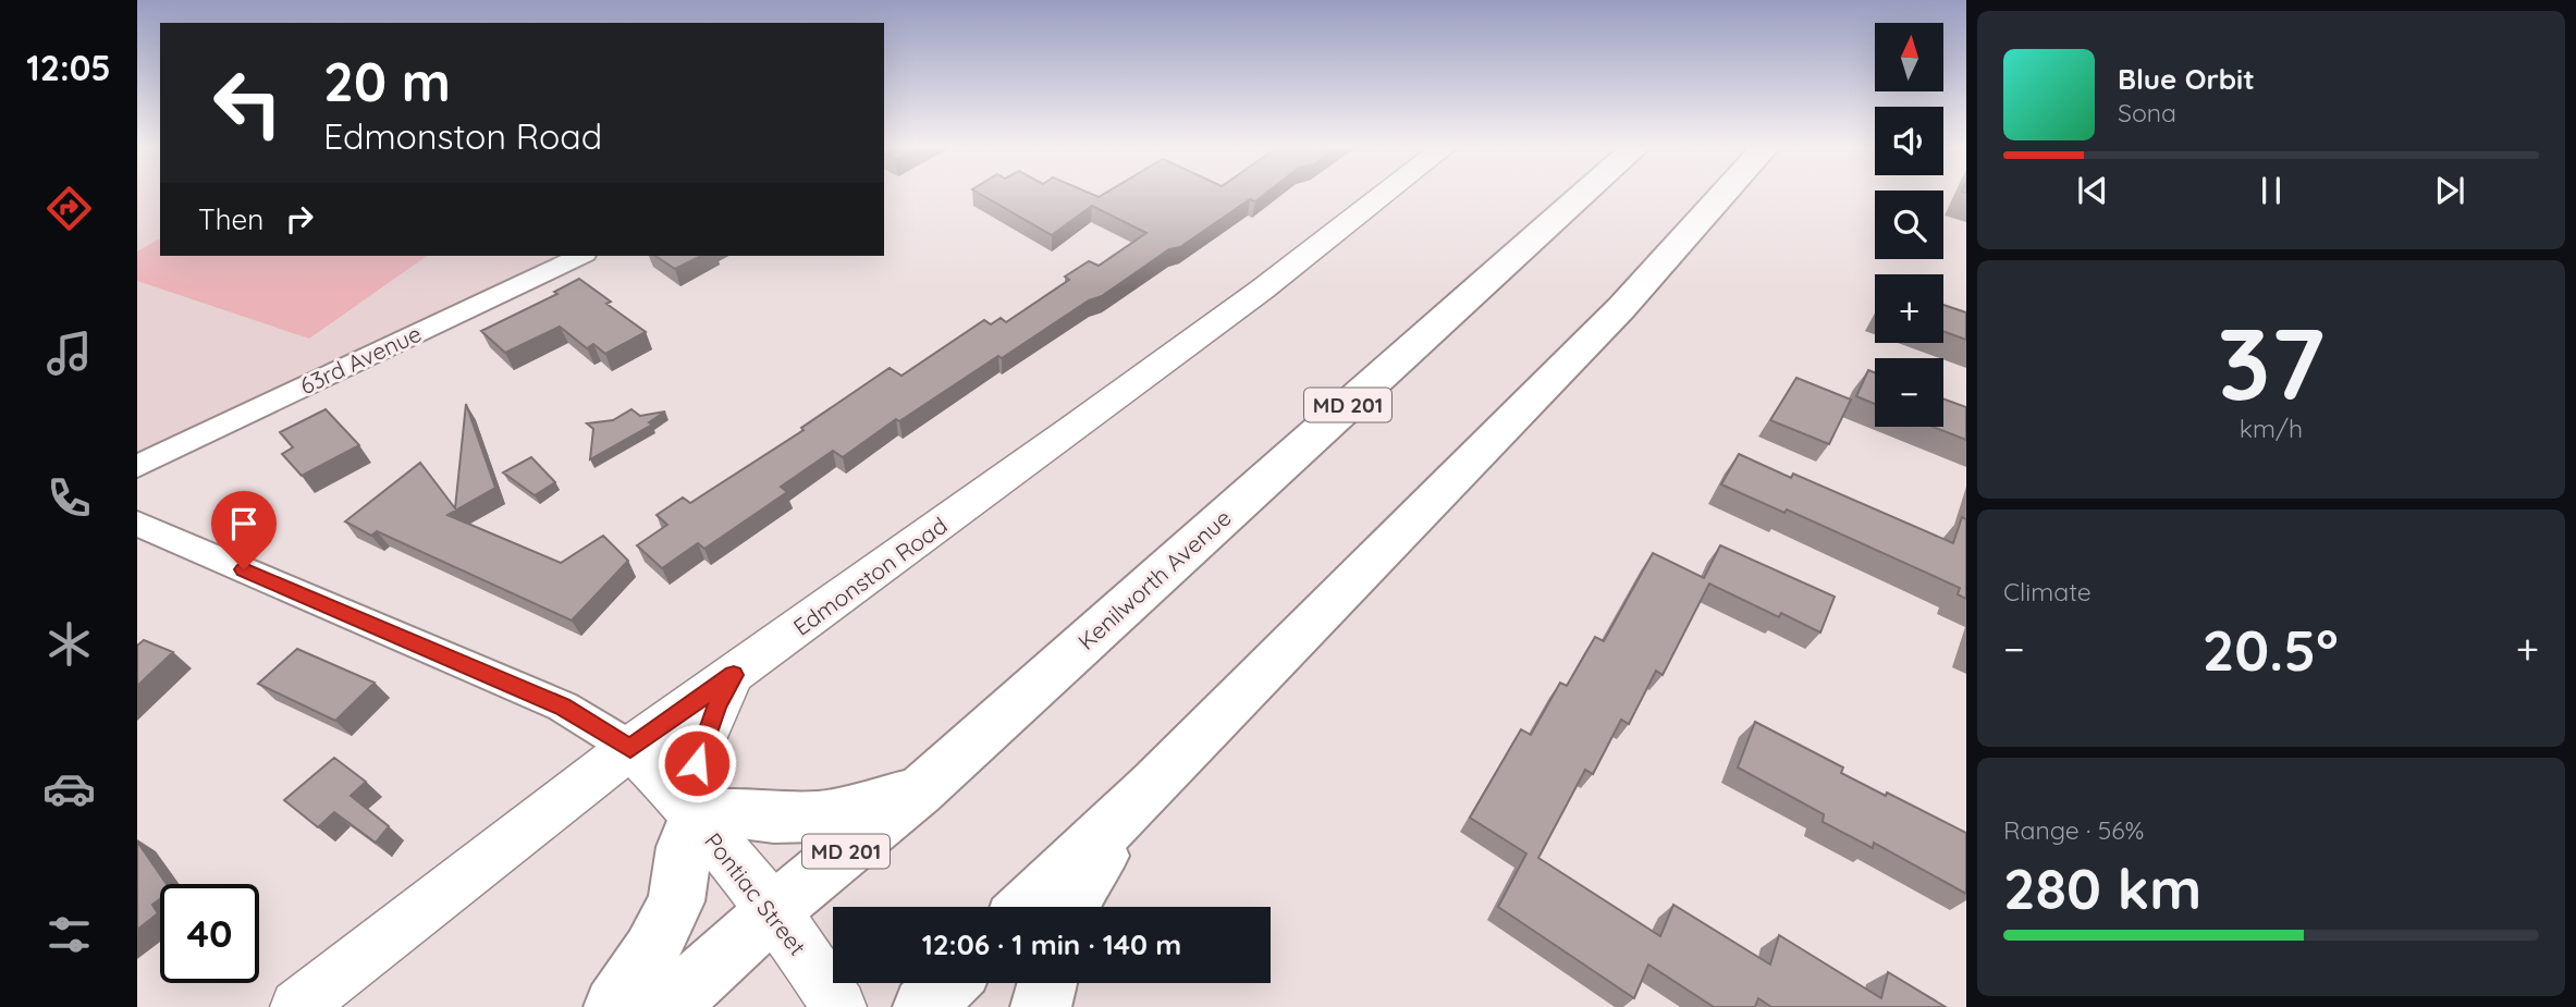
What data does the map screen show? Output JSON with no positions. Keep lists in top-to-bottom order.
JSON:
{
  "streets": {
    "main road": ["MD 201", "Kenilworth Avenue"],
    "street": ["63rd Avenue", "Edmonston Road", "Pontiac Street"]
  },
  "crossings": [
    ["Edmonston Road", "Pontiac Street"],
    ["Kenilworth Avenue", "Pontiac Street"]
  ],
  "north": "top",
  "page": {
    "tabs": "12:05",
    "map_buttons": ["+", "−"],
    "turn": ["20 m", "Edmonston Road"],
    "song": ["Blue Orbit", "Sona"],
    "then": "Then",
    "tile": [
      ["37", "km/h"],
      "Climate",
      ["Range · 56%", "280 km"]
    ],
    "heat": ["−", "20.5°", "+"],
    "limit": "40",
    "trip": "12:06 · 1 min · 140 m"
  }
}
